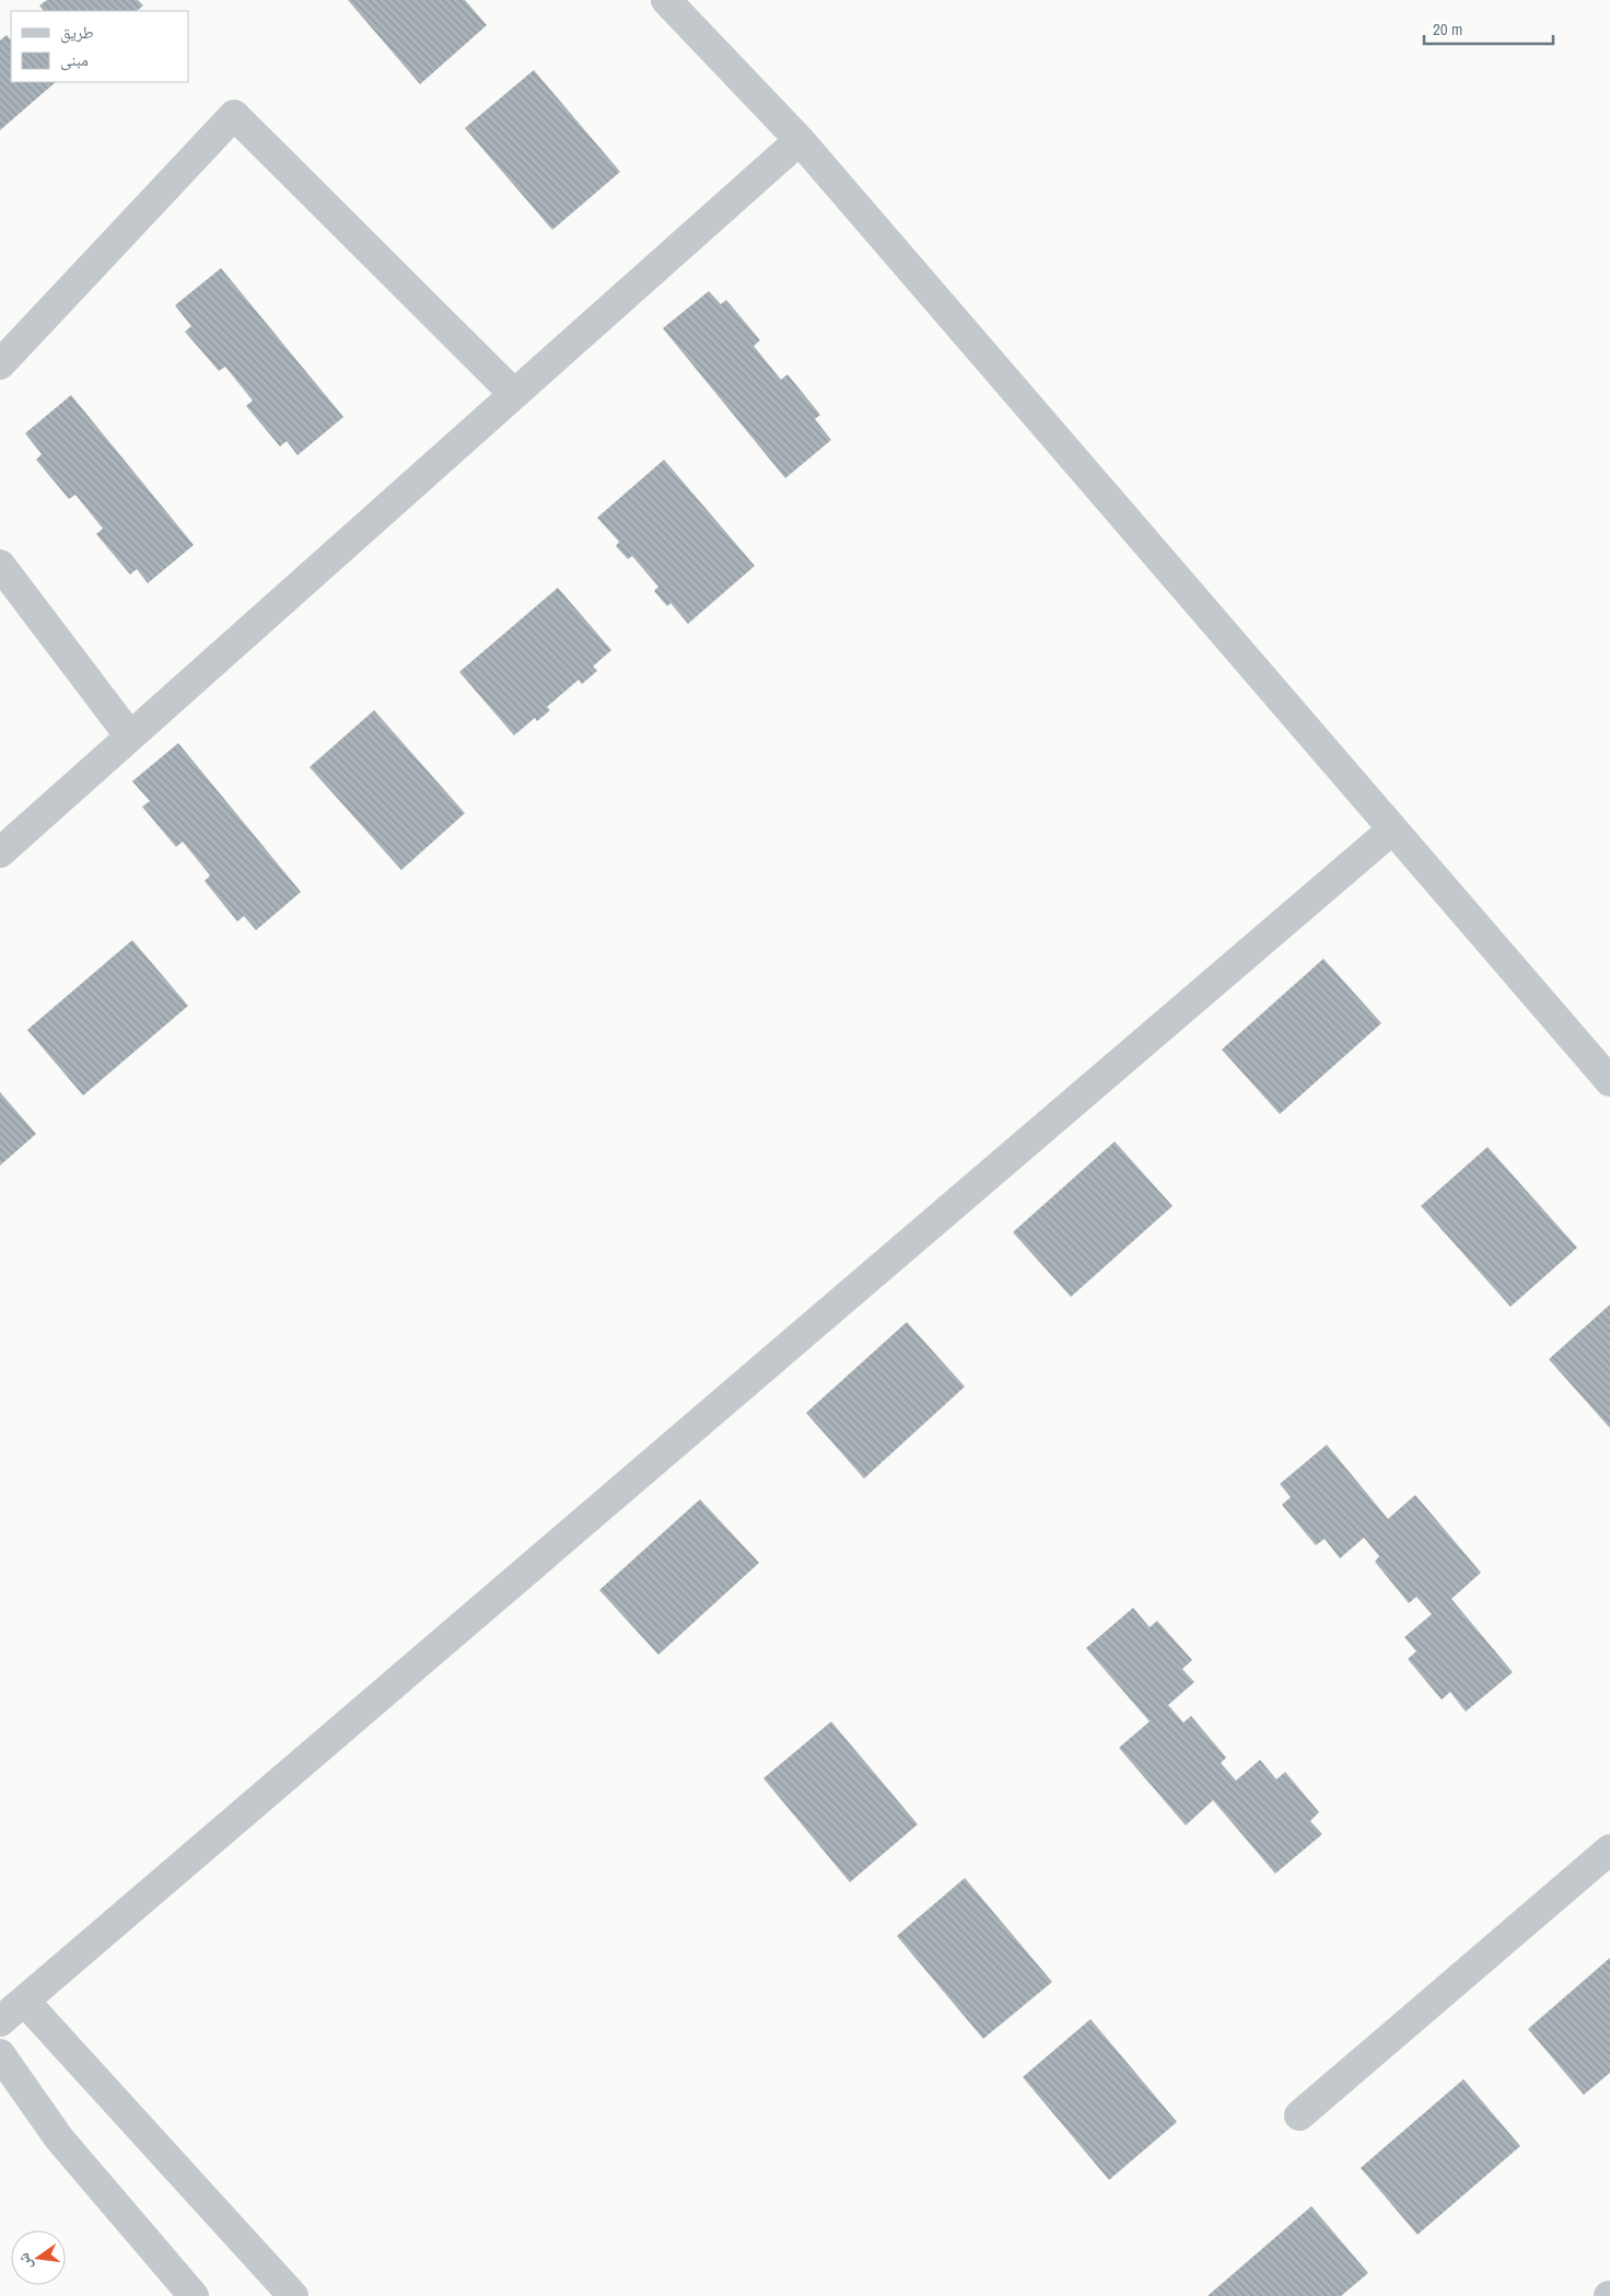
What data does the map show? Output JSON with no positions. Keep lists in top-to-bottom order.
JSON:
{
  "legend": ["طريق", "مبنى"],
  "scale_bar": "20 m",
  "north": "left"
}
